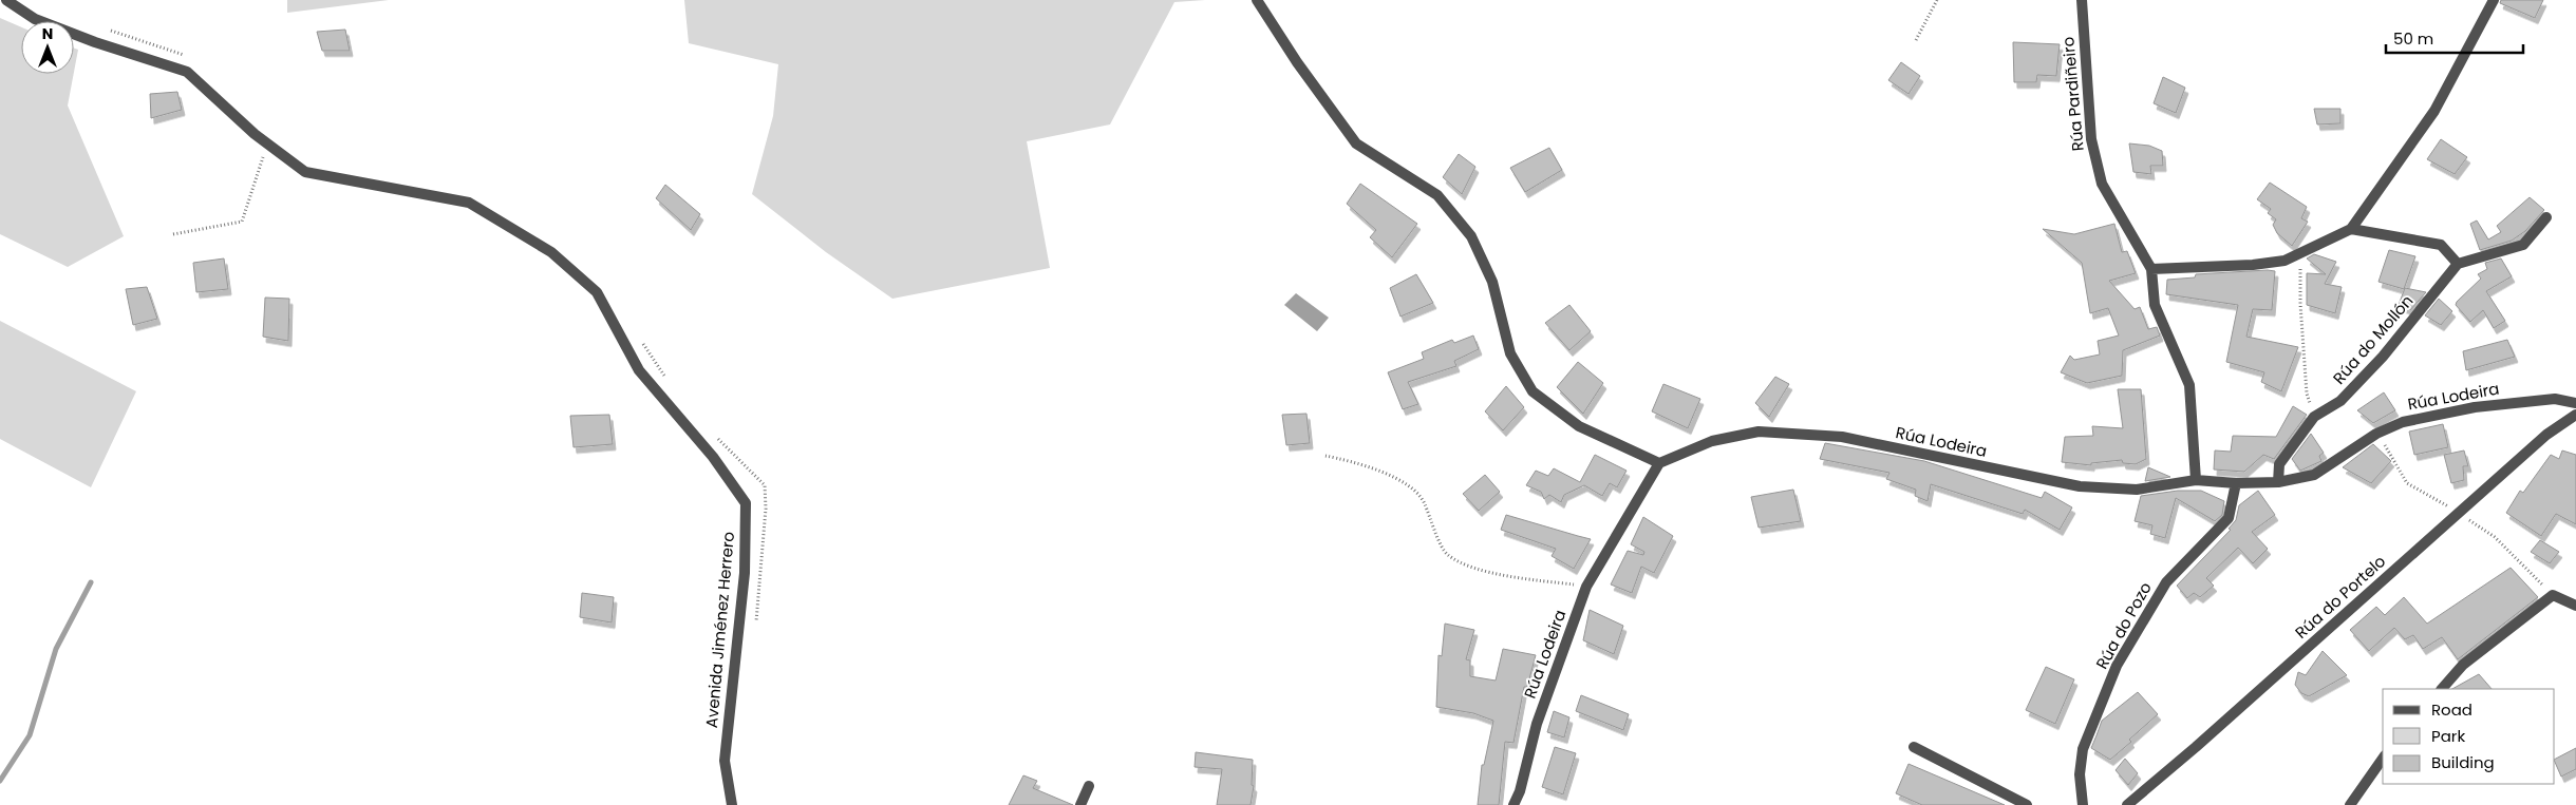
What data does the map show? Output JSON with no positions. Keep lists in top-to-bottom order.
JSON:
{
  "streets": {
    "street": [
      "Rúa Pardiñeiro",
      "Rúa do Mollón",
      "Rúa Lodeira",
      "Rúa do Portelo",
      "Rúa do Pozo",
      "Avenida Jiménez Herrero"
    ]
  },
  "crossings": [
    ["Rúa Pardiñeiro", "Rúa Lodeira"],
    ["Rúa do Mollón", "Rúa Lodeira"],
    ["Rúa Lodeira", "Rúa do Pozo"]
  ],
  "legend": ["Road", "Park", "Building"],
  "scale_bar": "50 m",
  "north": "top"
}
